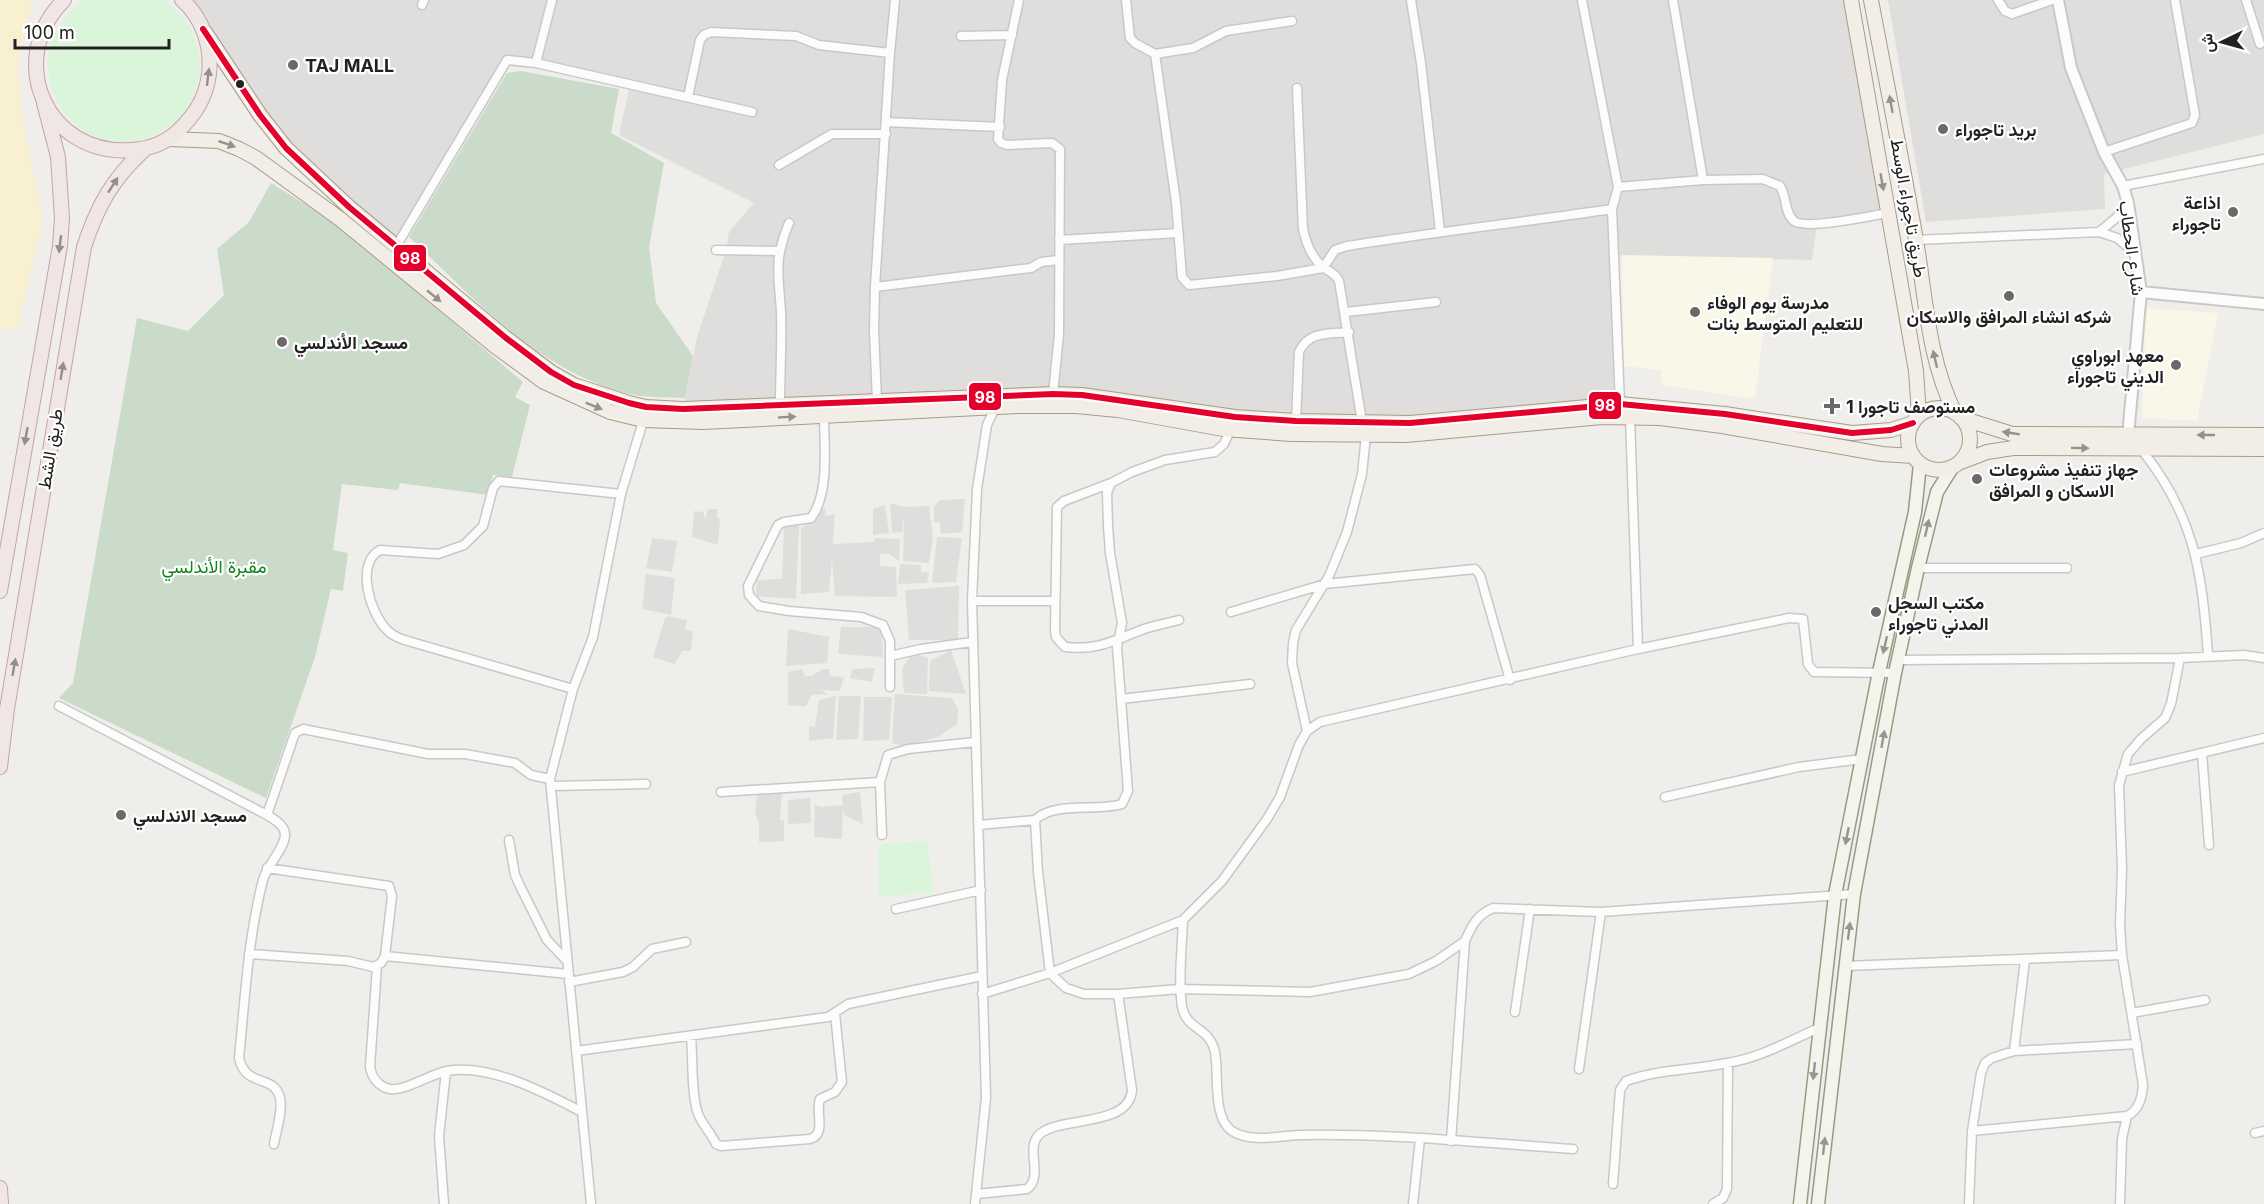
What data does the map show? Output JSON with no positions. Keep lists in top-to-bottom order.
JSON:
{
  "streets": {
    "highway": ["طريق الشط"],
    "main road": ["طريق تاجوراء الوسط"],
    "street": ["شارع الحطاب"]
  },
  "parks": ["مقبرة الأندلسي"],
  "places": {
    "other": [
      "TAJ MALL",
      "بريد تاجوراء",
      "اذاعة تاجوراء",
      "شركه انشاء المرافق والاسكان",
      "مدرسة يوم الوفاء للتعليم المتوسط بنات",
      "مسجد الأندلسي",
      "معهد ابوراوي الديني تاجوراء",
      "جهاز تنفيذ مشروعات الاسكان و المرافق",
      "مكتب السجل المدني تاجوراء",
      "مسجد الاندلسي"
    ],
    "health": ["مستوصف تاجورا 1"]
  },
  "lines": ["transit line 98"],
  "scale_bar": "100 m",
  "north": "left"
}
